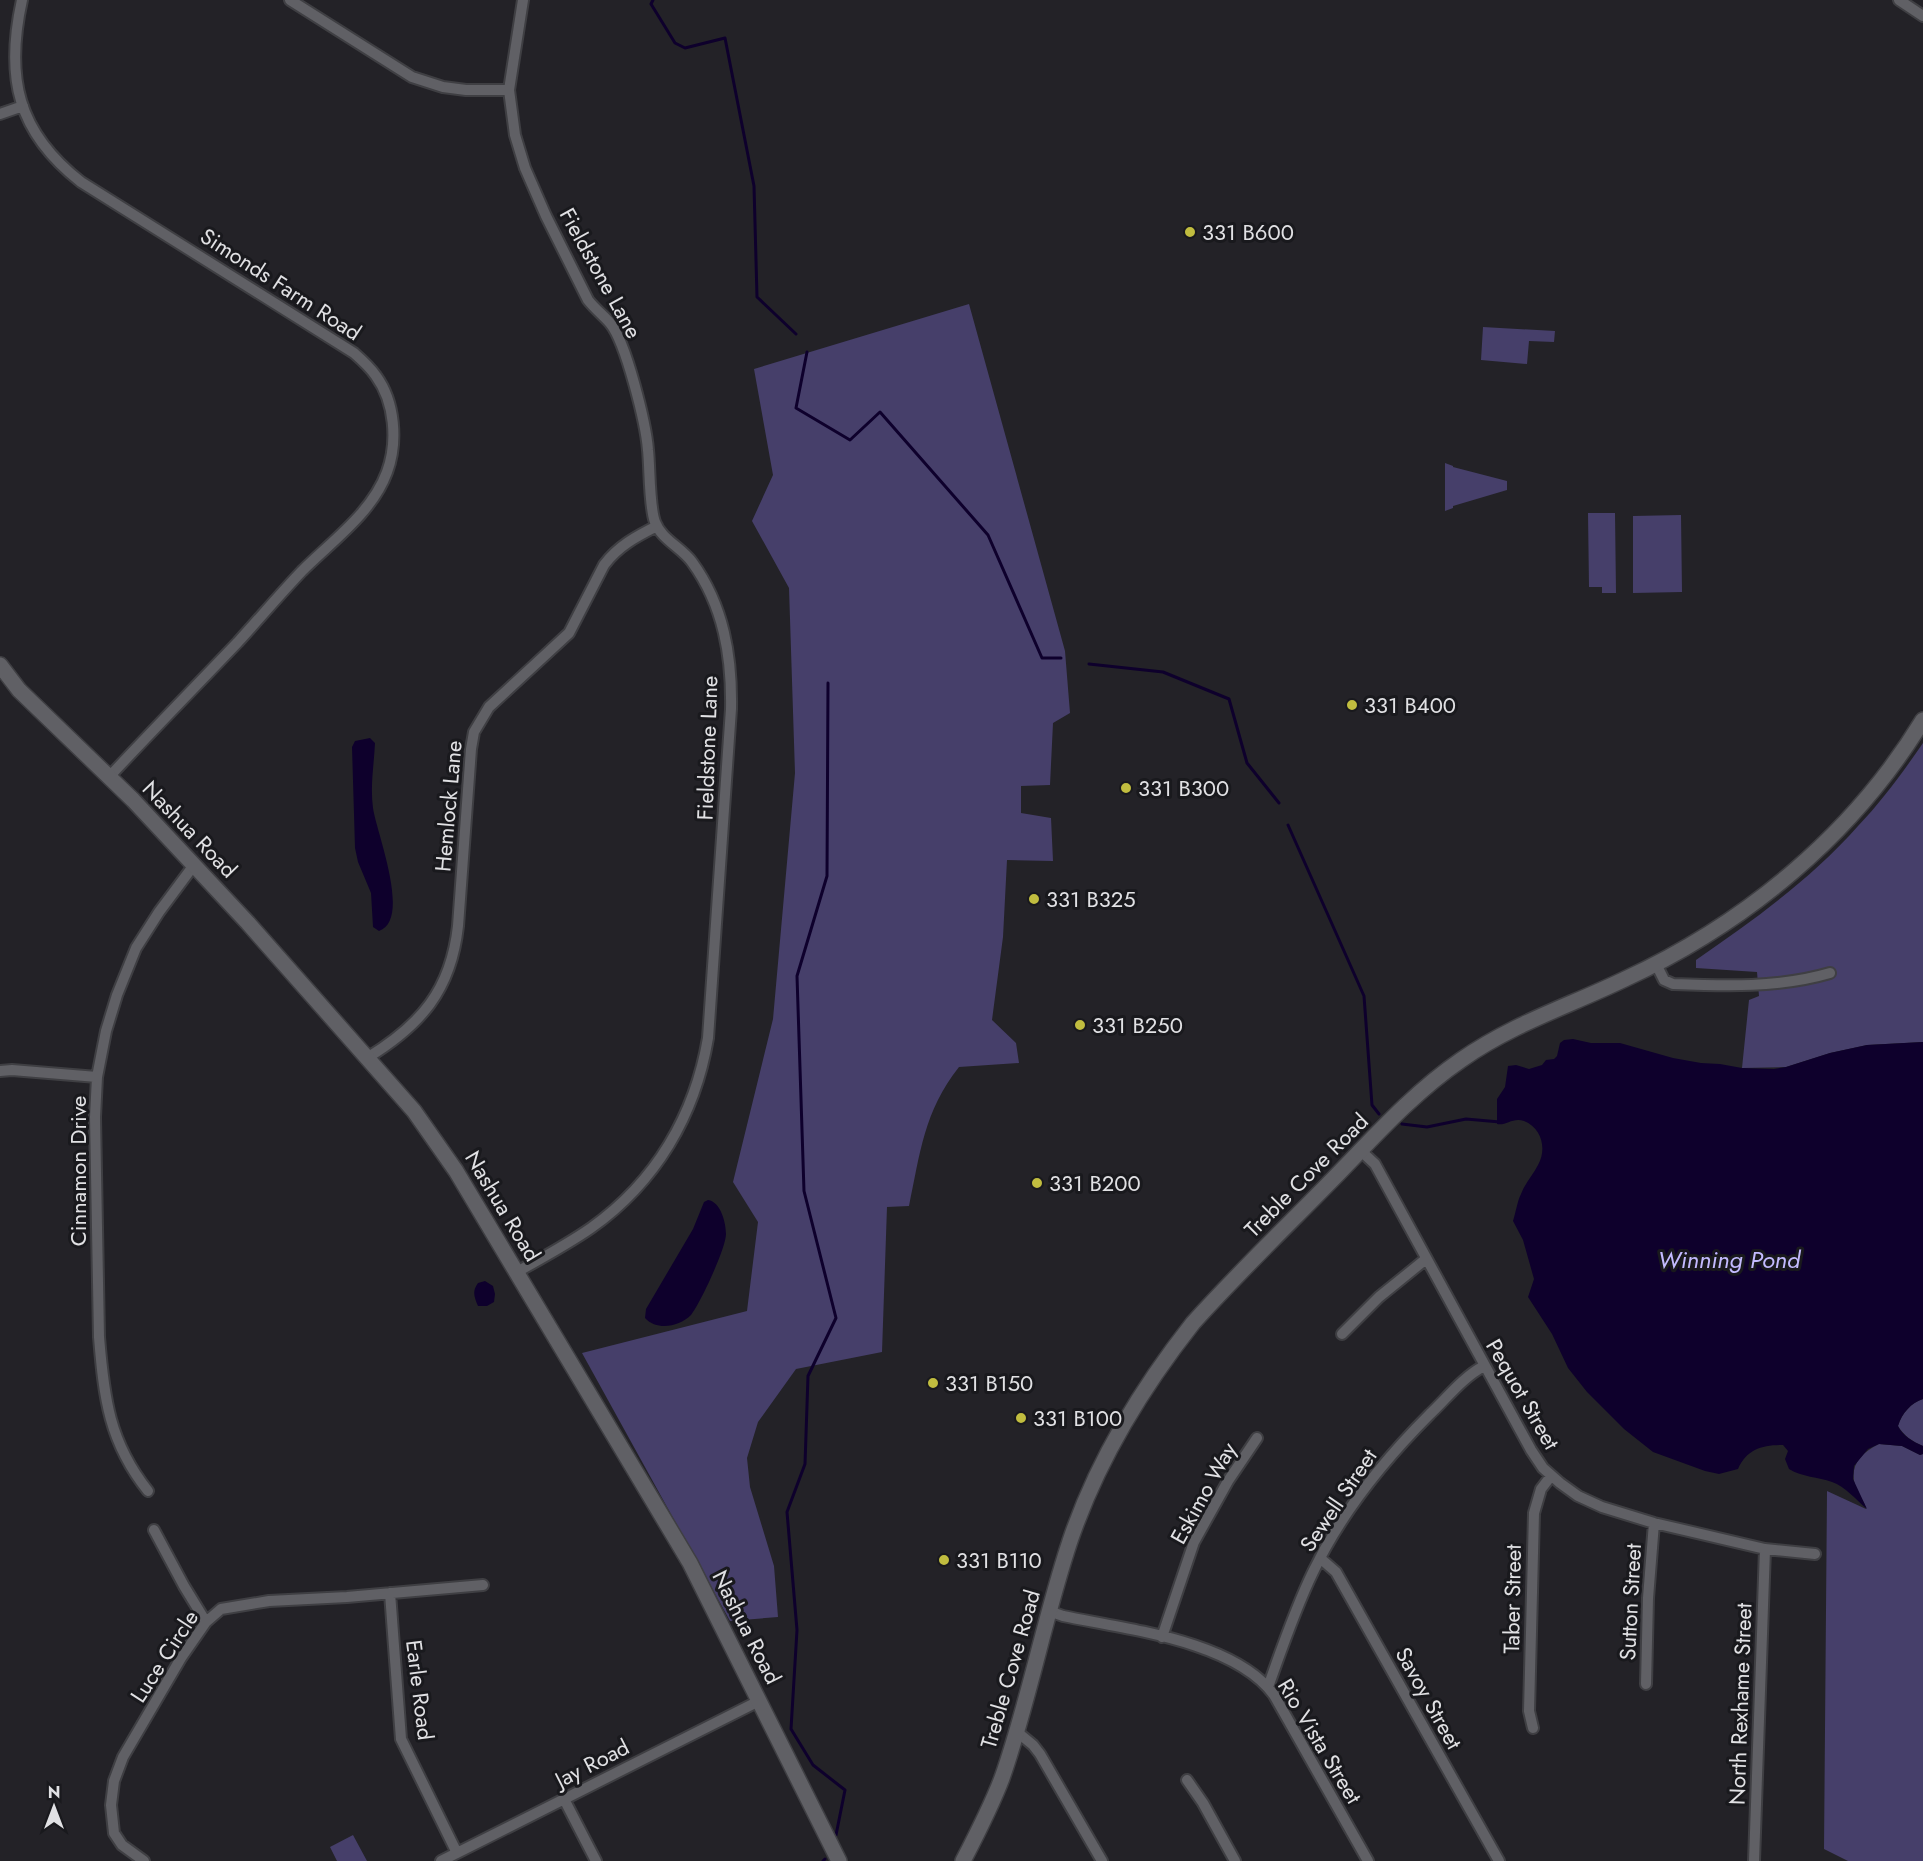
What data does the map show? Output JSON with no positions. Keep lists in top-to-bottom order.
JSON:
{
  "streets": {
    "main road": ["Nashua Road", "Treble Cove Road"],
    "street": [
      "Fieldstone Lane",
      "Simonds Farm Road",
      "Hemlock Lane",
      "Cinnamon Drive",
      "Pequot Street",
      "Eskimo Way",
      "Sewell Street",
      "Taber Street",
      "Sutton Street",
      "Luce Circle",
      "Earle Road",
      "Savoy Street",
      "North Rexhame Street",
      "Rio Vista Street",
      "Jay Road"
    ]
  },
  "crossings": [
    ["Fieldstone Lane", "Hemlock Lane"],
    ["Fieldstone Lane", "Nashua Road"],
    ["Simonds Farm Road", "Nashua Road"],
    ["Hemlock Lane", "Nashua Road"],
    ["Nashua Road", "Cinnamon Drive"],
    ["Nashua Road", "Jay Road"],
    ["Treble Cove Road", "Pequot Street"],
    ["Treble Cove Road", "Rio Vista Street"],
    ["Pequot Street", "Sewell Street"],
    ["Pequot Street", "Taber Street"],
    ["Pequot Street", "Sutton Street"],
    ["Pequot Street", "North Rexhame Street"],
    ["Eskimo Way", "Rio Vista Street"],
    ["Sewell Street", "Savoy Street"],
    ["Sewell Street", "Rio Vista Street"],
    ["Luce Circle", "Earle Road"],
    ["Earle Road", "Jay Road"]
  ],
  "water": ["Winning Pond"],
  "places": [
    "331 B600",
    "331 B400",
    "331 B300",
    "331 B325",
    "331 B250",
    "331 B200",
    "331 B150",
    "331 B100",
    "331 B110"
  ],
  "north": "top"
}
